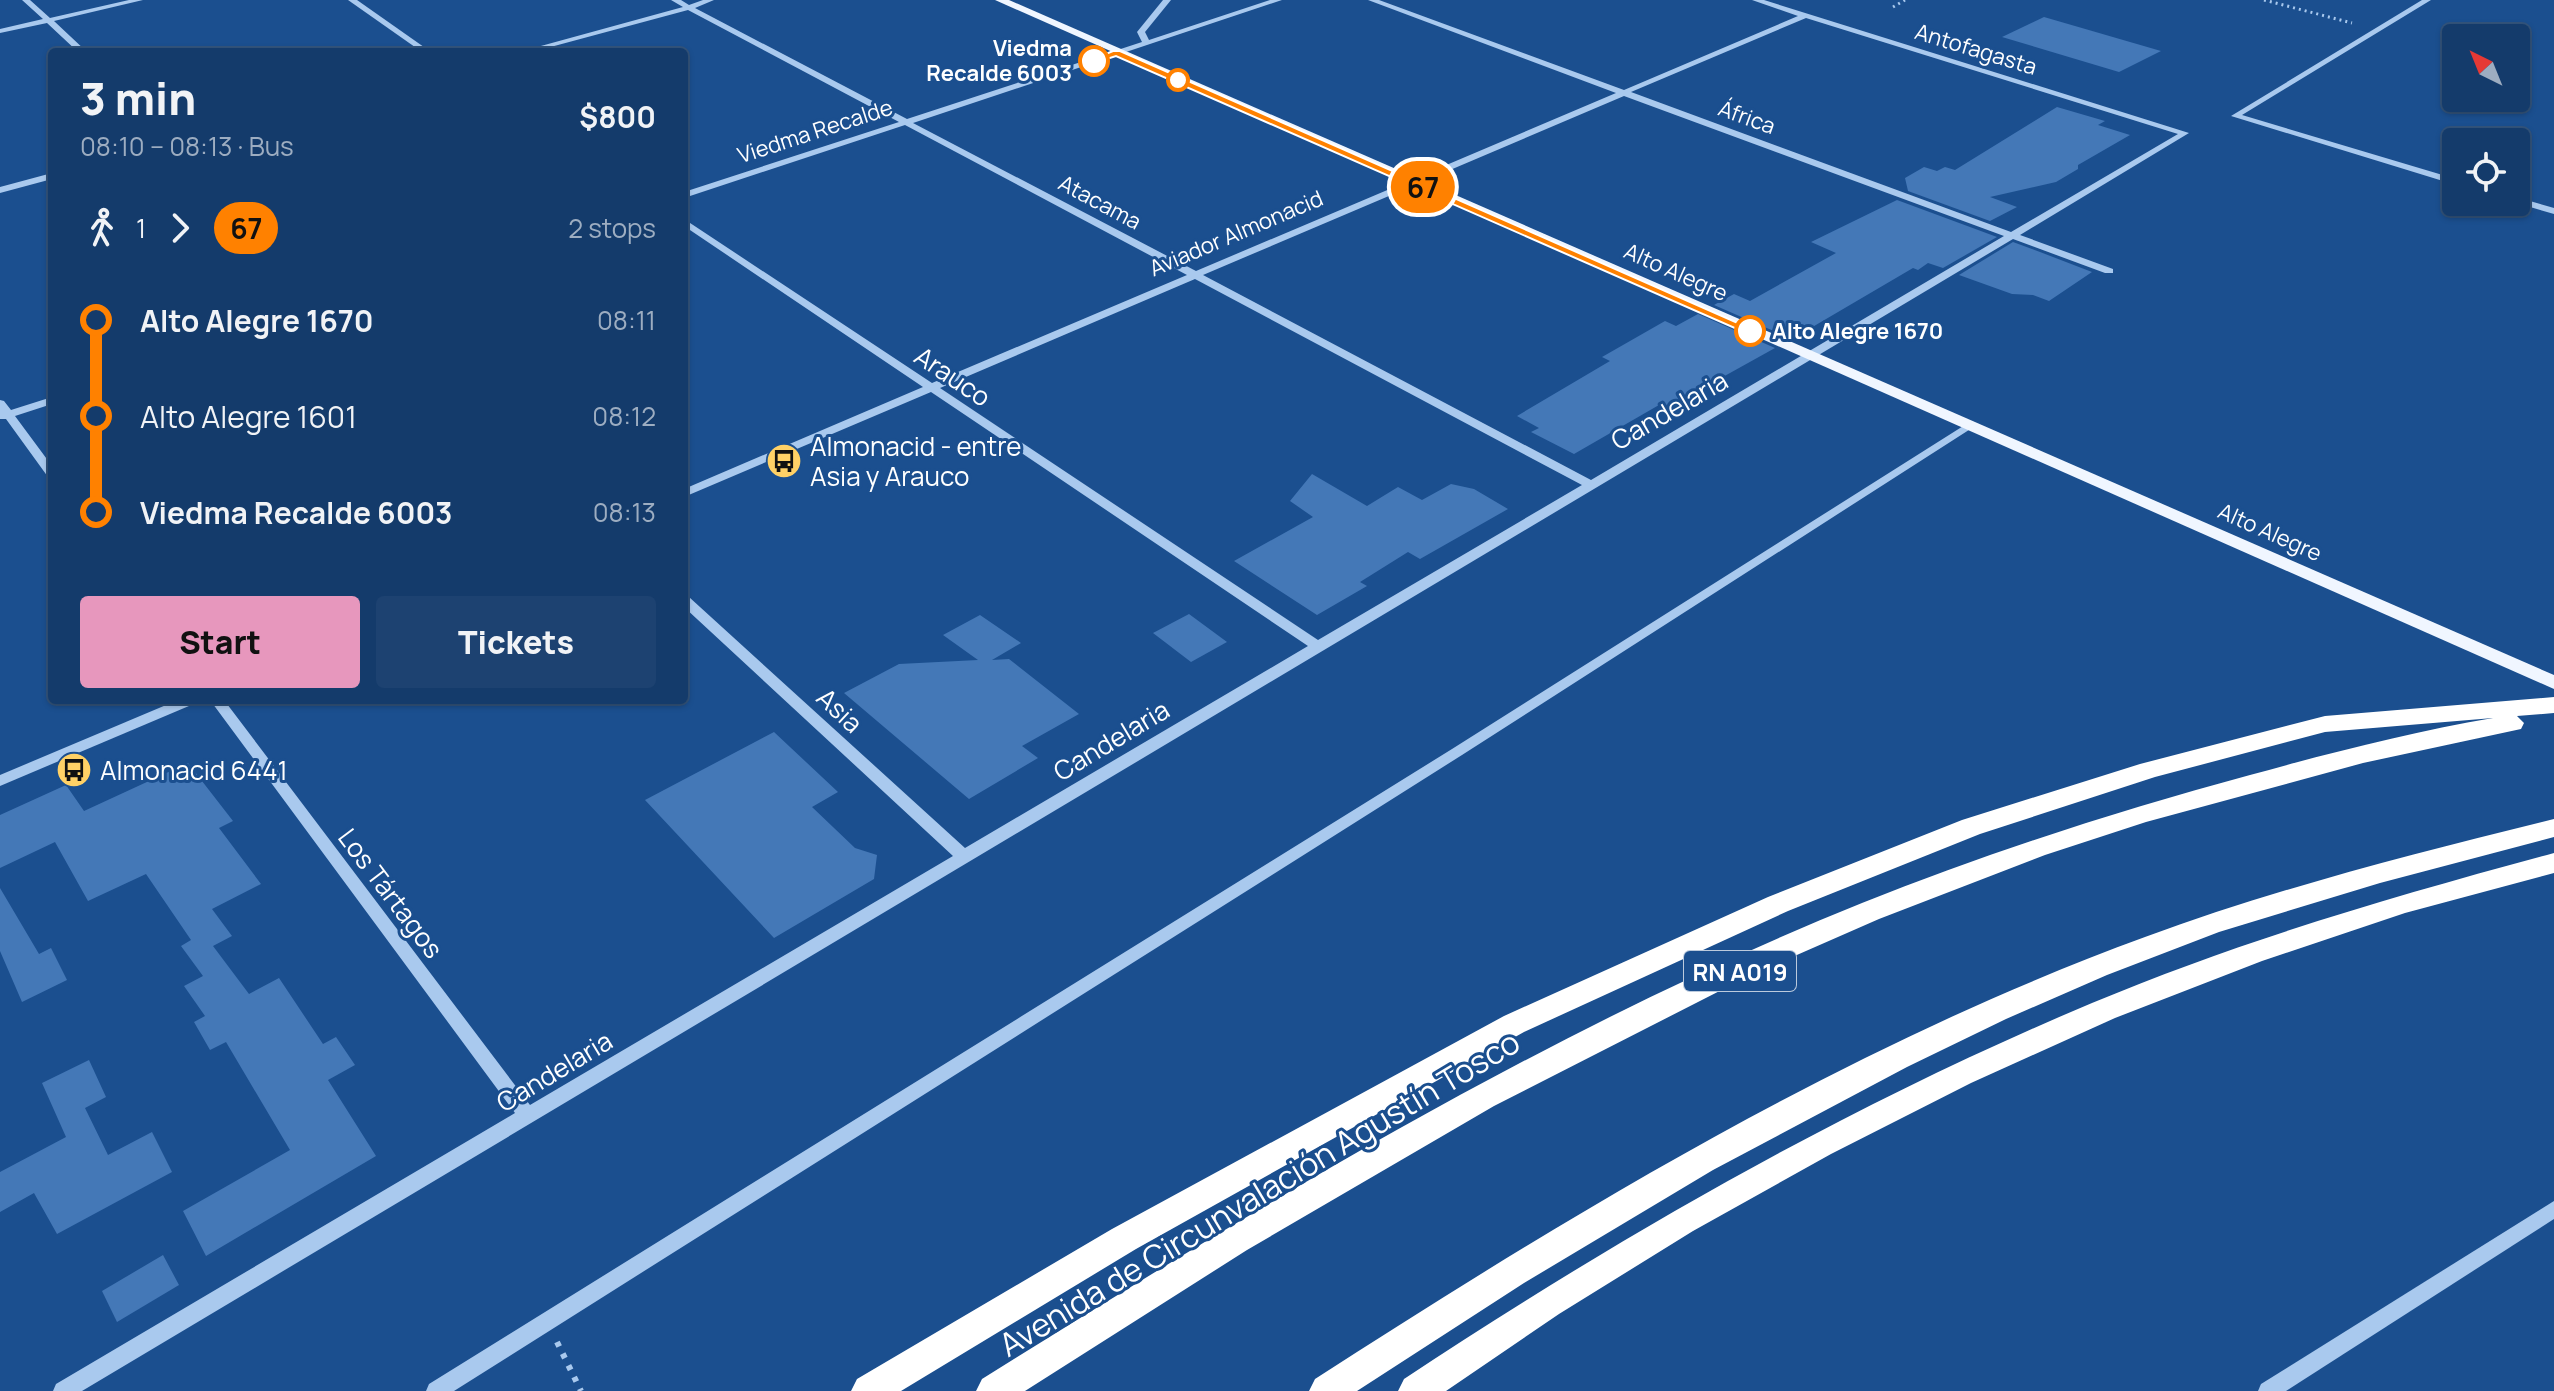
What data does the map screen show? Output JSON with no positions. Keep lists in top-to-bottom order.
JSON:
{
  "streets": {
    "highway": ["RN A019", "Avenida de Circunvalación Agustín Tosco"],
    "main road": ["Alto Alegre"],
    "street": [
      "Antofagasta",
      "África",
      "Viedma Recalde",
      "Atacama",
      "Aviador Almonacid",
      "Arauco",
      "Candelaria",
      "Asia",
      "Los Tártagos"
    ]
  },
  "crossings": [
    ["Antofagasta", "Aviador Almonacid"],
    ["Antofagasta", "Candelaria"],
    ["África", "Aviador Almonacid"],
    ["África", "Candelaria"],
    ["Viedma Recalde", "Atacama"],
    ["Viedma Recalde", "Alto Alegre"],
    ["Atacama", "Aviador Almonacid"],
    ["Atacama", "Candelaria"],
    ["Aviador Almonacid", "Alto Alegre"],
    ["Aviador Almonacid", "Arauco"],
    ["Alto Alegre", "Candelaria"],
    ["Arauco", "Candelaria"],
    ["Candelaria", "Asia"],
    ["Candelaria", "Los Tártagos"]
  ],
  "places": {
    "other": ["Viedma Recalde 6003", "Alto Alegre 1670"],
    "bus stop": ["Almonacid - entre Asia y Arauco", "Almonacid 6441"]
  },
  "lines": ["bus line 67"],
  "north": "top left",
  "page": {
    "on_map": "67",
    "heading": ["3 min", "08:10 – 08:13 · Bus", "$800"],
    "legs": ["1", "67", "2 stops"],
    "list": [
      {
        "name": "Alto Alegre 1670",
        "value": "08:11"
      },
      {
        "name": "Alto Alegre 1601",
        "value": "08:12"
      },
      {
        "name": "Viedma Recalde 6003",
        "value": "08:13"
      }
    ],
    "buttons": ["Start", "Tickets"]
  }
}
